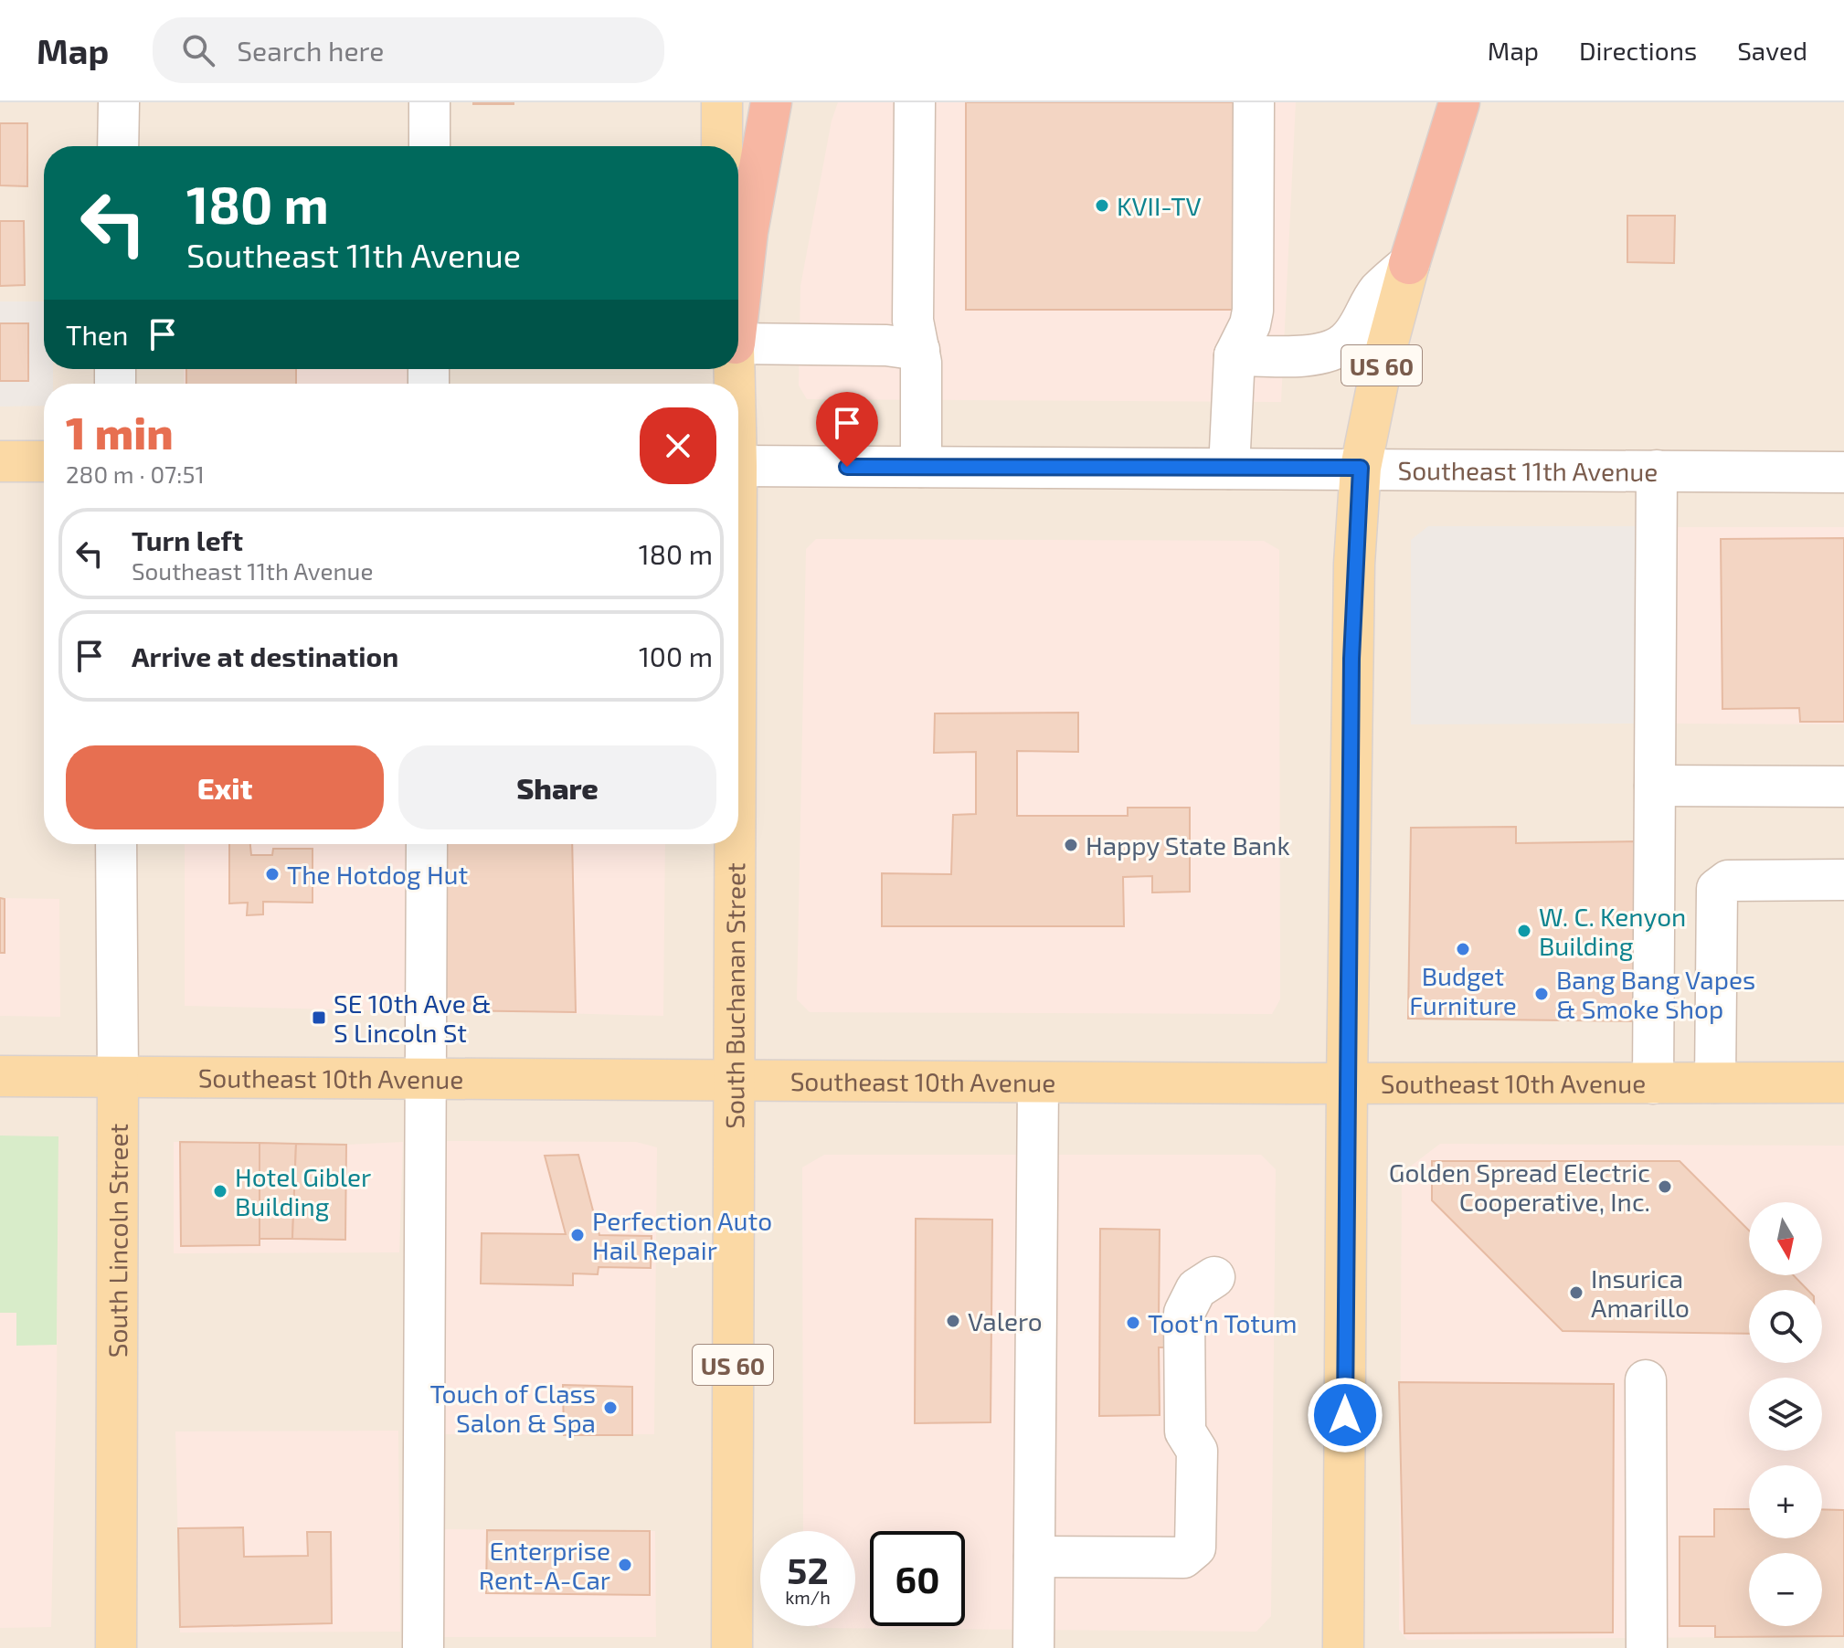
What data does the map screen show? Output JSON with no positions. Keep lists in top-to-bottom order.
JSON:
{
  "streets": {
    "highway": ["US 60"],
    "main road": ["South Buchanan Street", "Southeast 10th Avenue", "South Lincoln Street"],
    "street": ["Southeast 11th Avenue"]
  },
  "crossings": [
    ["US 60", "Southeast 11th Avenue"],
    ["US 60", "Southeast 10th Avenue"],
    ["South Buchanan Street", "Southeast 10th Avenue"],
    ["Southeast 10th Avenue", "South Lincoln Street"]
  ],
  "places": {
    "other": [
      "KVII-TV",
      "Happy State Bank",
      "The Hotdog Hut",
      "W. C. Kenyon Building",
      "Budget Furniture",
      "Bang Bang Vapes & Smoke Shop",
      "Golden Spread Electric Cooperative, Inc.",
      "Hotel Gibler Building",
      "Perfection Auto Hail Repair",
      "Insurica Amarillo",
      "Valero",
      "Toot'n Totum",
      "Touch of Class Salon & Spa",
      "Enterprise Rent-A-Car"
    ],
    "transit": ["SE 10th Ave & S Lincoln St"]
  },
  "north": "bottom",
  "page": {
    "header": "Map",
    "search": "Search here",
    "nav": ["Map", "Directions", "Saved"],
    "turn": ["180 m", "Southeast 11th Avenue"],
    "then": "Then",
    "heading": ["1 min", "280 m · 07:51"],
    "list": [
      {
        "name": "Turn left",
        "note": "Southeast 11th Avenue",
        "value": "180 m"
      },
      {
        "name": "Arrive at destination",
        "value": "100 m"
      }
    ],
    "buttons": ["Exit", "Share"],
    "map_buttons": ["+", "−"],
    "speed": "52 km/h",
    "limit": "60"
  }
}
